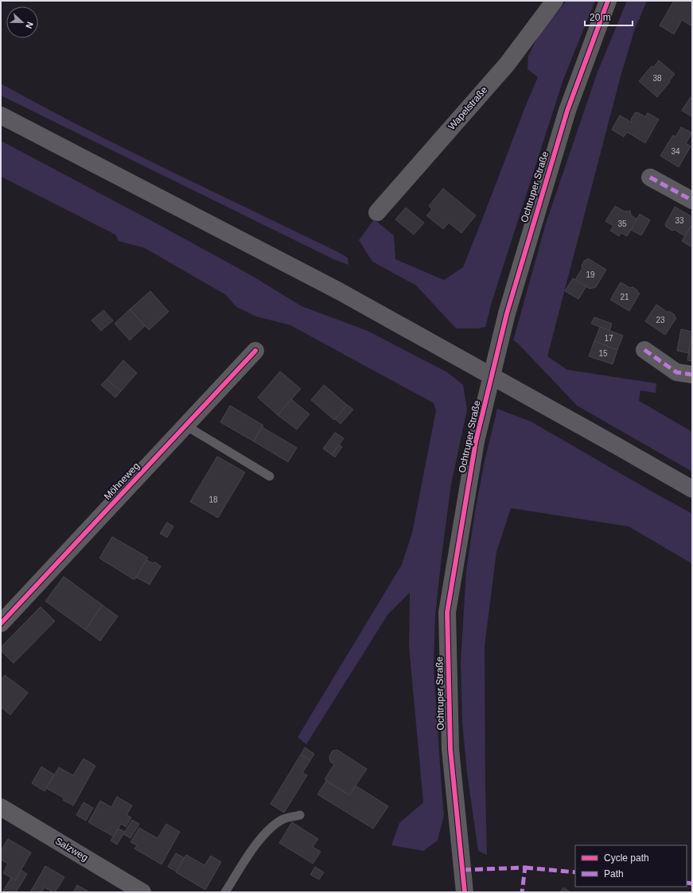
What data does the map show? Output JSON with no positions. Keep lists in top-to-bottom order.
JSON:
{
  "streets": {
    "street": [
      "Wapelstraße",
      "Ochtruper Straße",
      "Möhneweg",
      "Salzweg"
    ]
  },
  "house_numbers": [
    "38",
    "34",
    "33",
    "35",
    "19",
    "21",
    "23",
    "17",
    "15",
    "18"
  ],
  "legend": ["Cycle path", "Path"],
  "scale_bar": "20 m",
  "north": "right"
}
